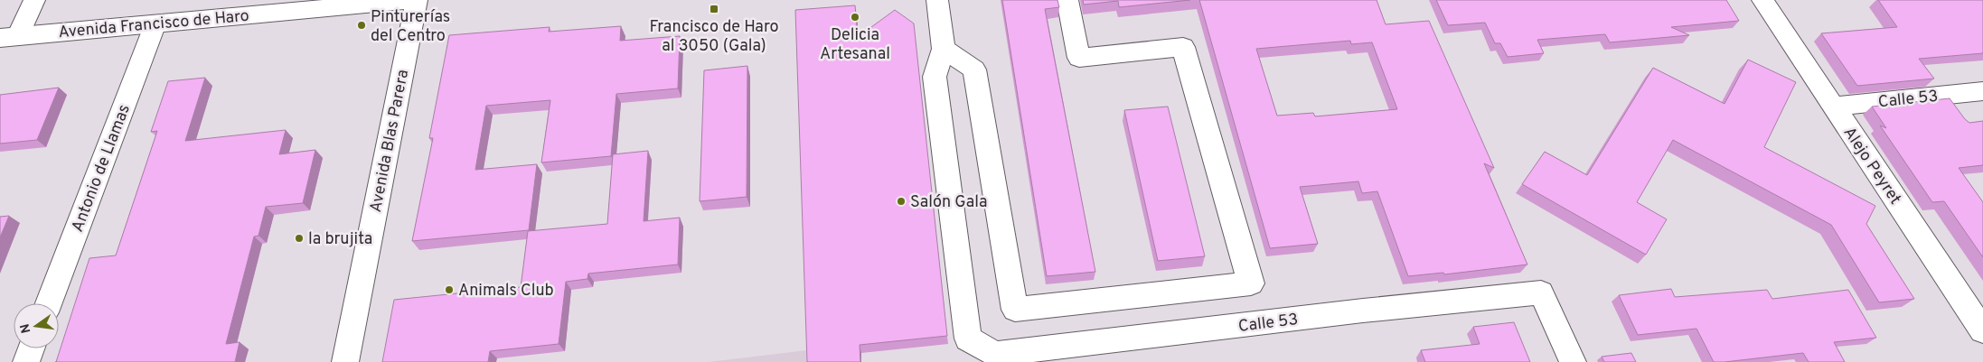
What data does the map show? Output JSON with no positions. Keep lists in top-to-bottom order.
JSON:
{
  "streets": {
    "street": [
      "Avenida Francisco de Haro",
      "Calle 53",
      "Avenida Blas Parera",
      "Alejo Peyret",
      "Antonio de Llamas"
    ]
  },
  "crossings": [
    ["Avenida Francisco de Haro", "Avenida Blas Parera"],
    ["Avenida Francisco de Haro", "Antonio de Llamas"],
    ["Calle 53", "Alejo Peyret"]
  ],
  "places": {
    "transit": ["Francisco de Haro al 3050 (Gala)"],
    "other": [
      "Delicia Artesanal",
      "Pinturerías del Centro",
      "Salón Gala",
      "la brujita",
      "Animals Club"
    ]
  },
  "north": "left"
}
